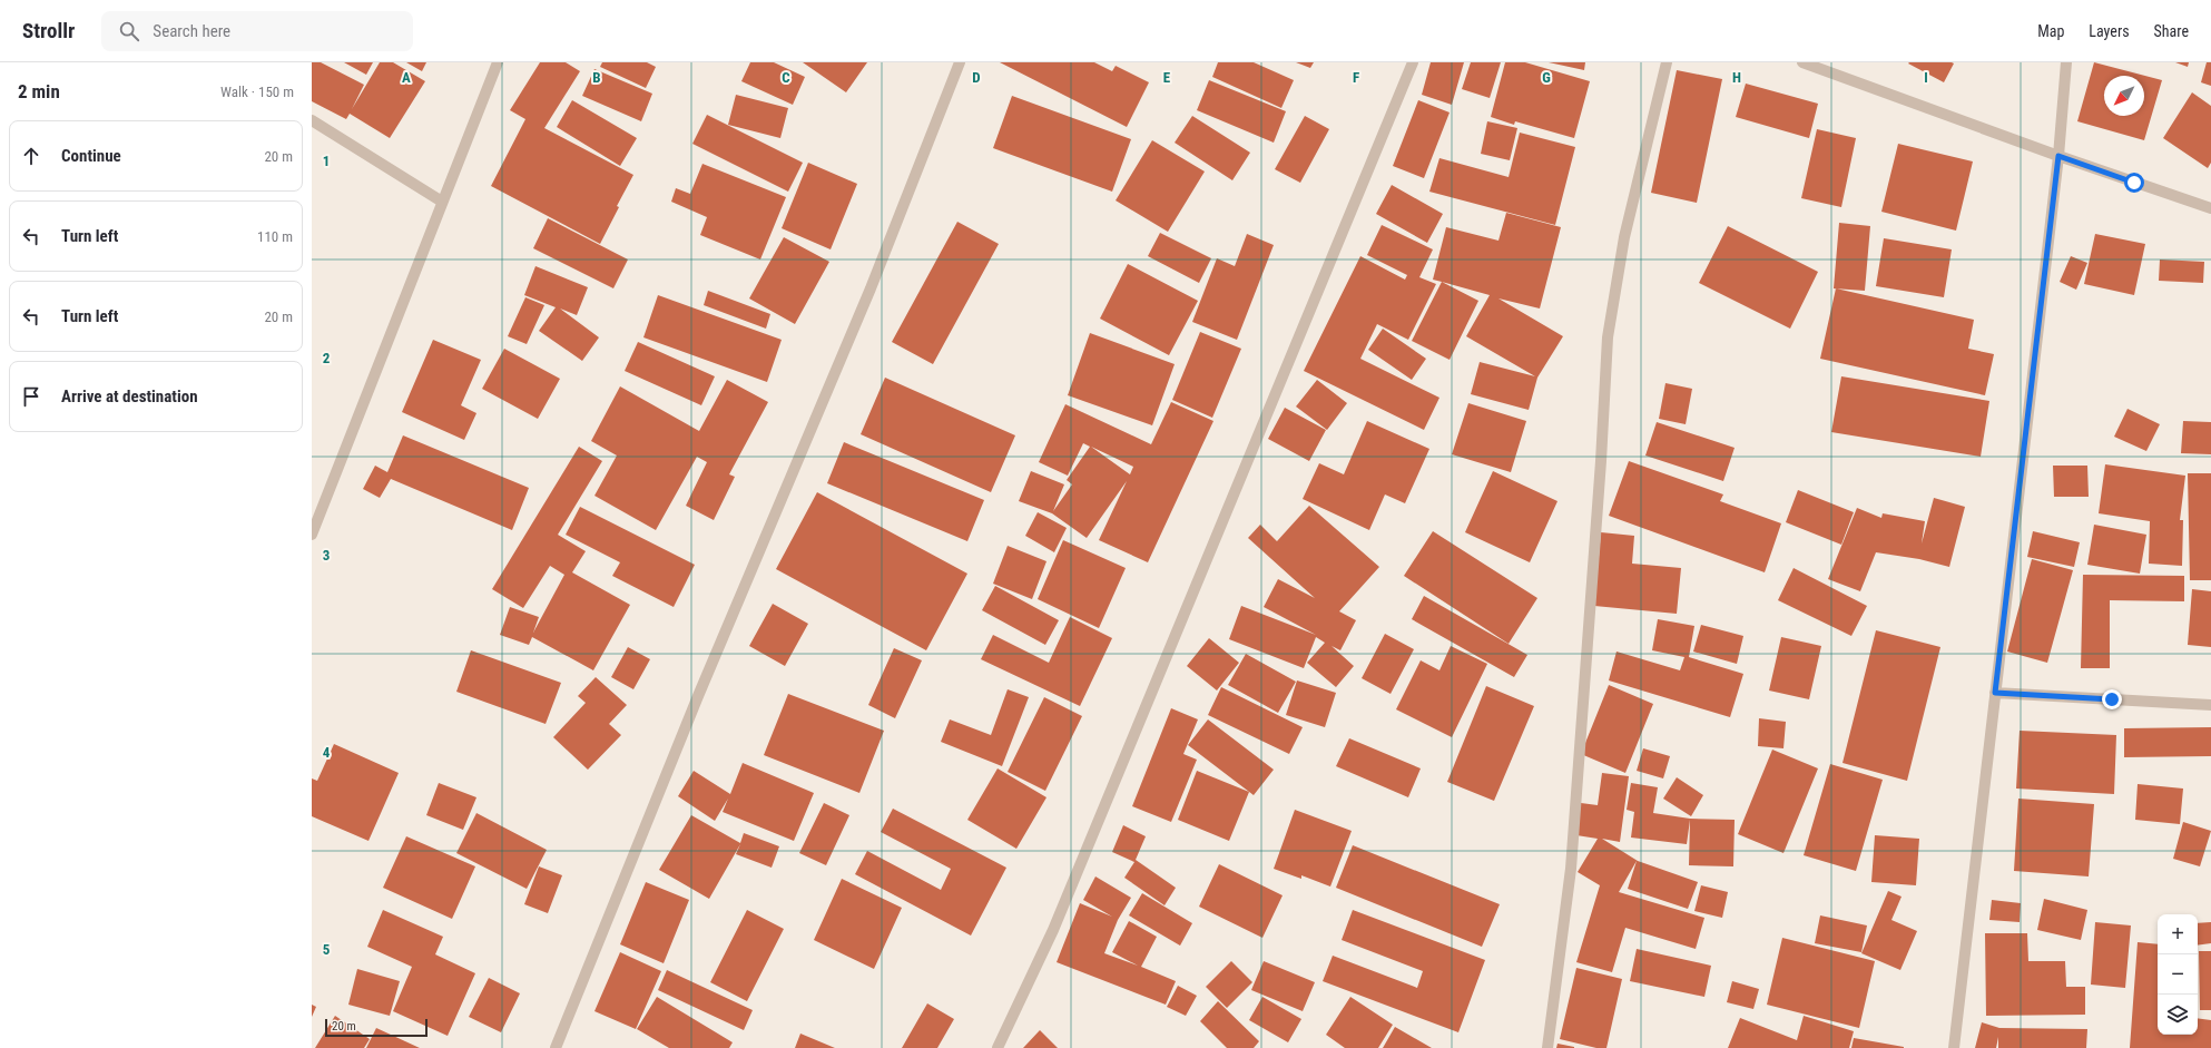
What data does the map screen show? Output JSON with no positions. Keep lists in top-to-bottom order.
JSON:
{
  "scale_bar": "20 m",
  "north": "bottom left",
  "page": {
    "header": "Strollr",
    "search": "Search here",
    "nav": ["Map", "Layers", "Share"],
    "heading": ["2 min", "Walk · 150 m"],
    "list": [
      ["Continue", "20 m"],
      ["Turn left", "110 m"],
      ["Turn left", "20 m"],
      "Arrive at destination"
    ],
    "map_buttons": ["+", "−"],
    "scale": "20 m"
  },
  "grid": {
    "columns": [
      "A",
      "B",
      "C",
      "D",
      "E",
      "F",
      "G",
      "H",
      "I"
    ],
    "rows": [
      "1",
      "2",
      "3",
      "4",
      "5"
    ]
  }
}
